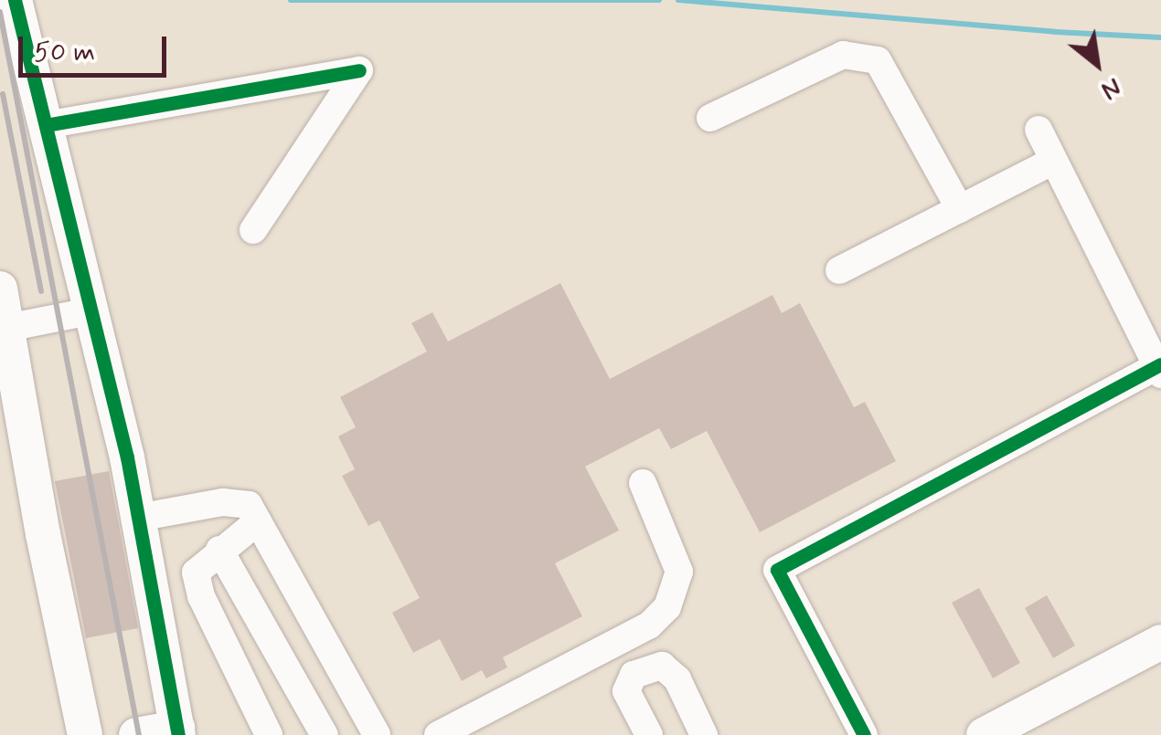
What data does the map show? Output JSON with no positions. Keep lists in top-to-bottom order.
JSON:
{
  "scale_bar": "50 m",
  "north": "bottom right"
}
